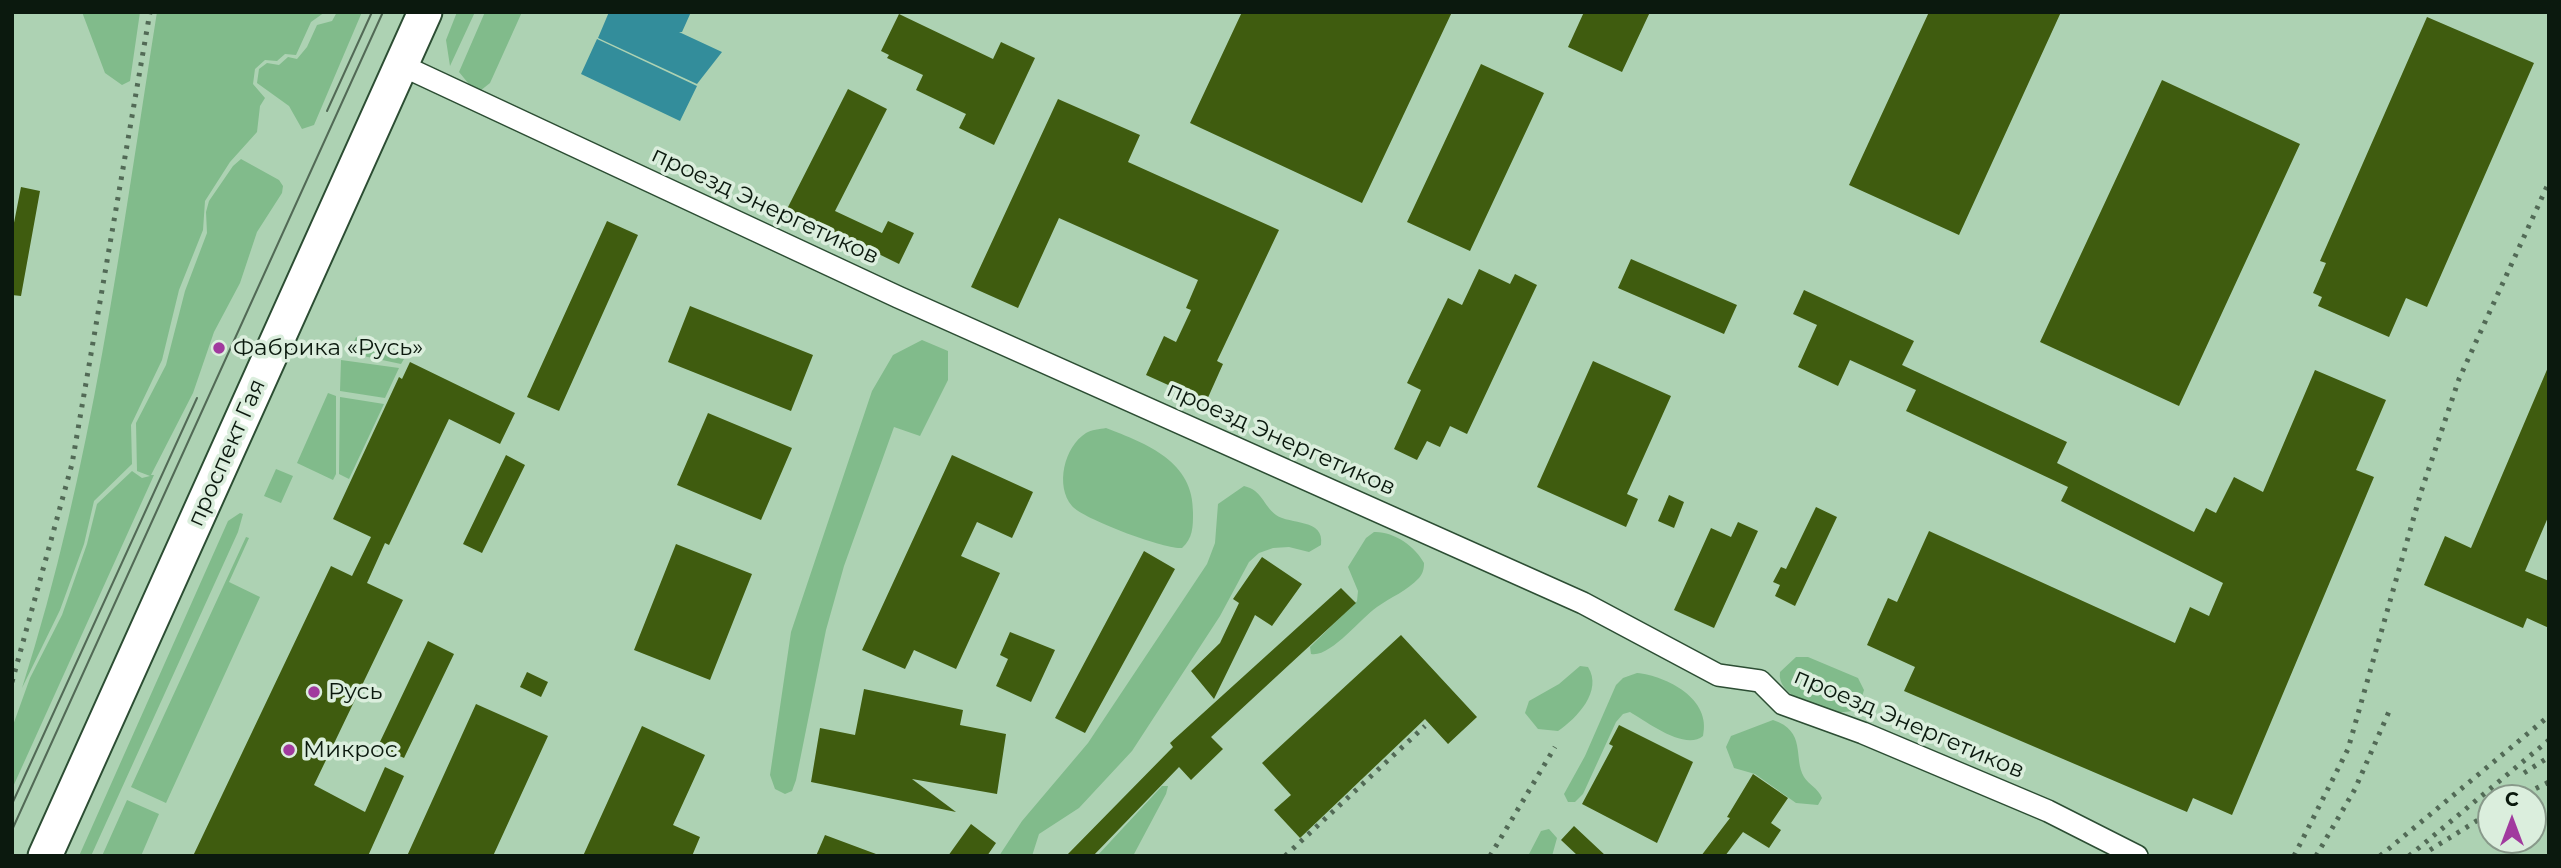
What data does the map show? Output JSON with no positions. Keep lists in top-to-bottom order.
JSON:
{
  "streets": {
    "main road": ["проспект Гая"],
    "street": ["проезд Энергетиков"]
  },
  "crossings": [
    ["проезд Энергетиков", "проспект Гая"]
  ],
  "places": ["Фабрика «Русь»", "Русь", "Микрос"],
  "north": "top"
}
